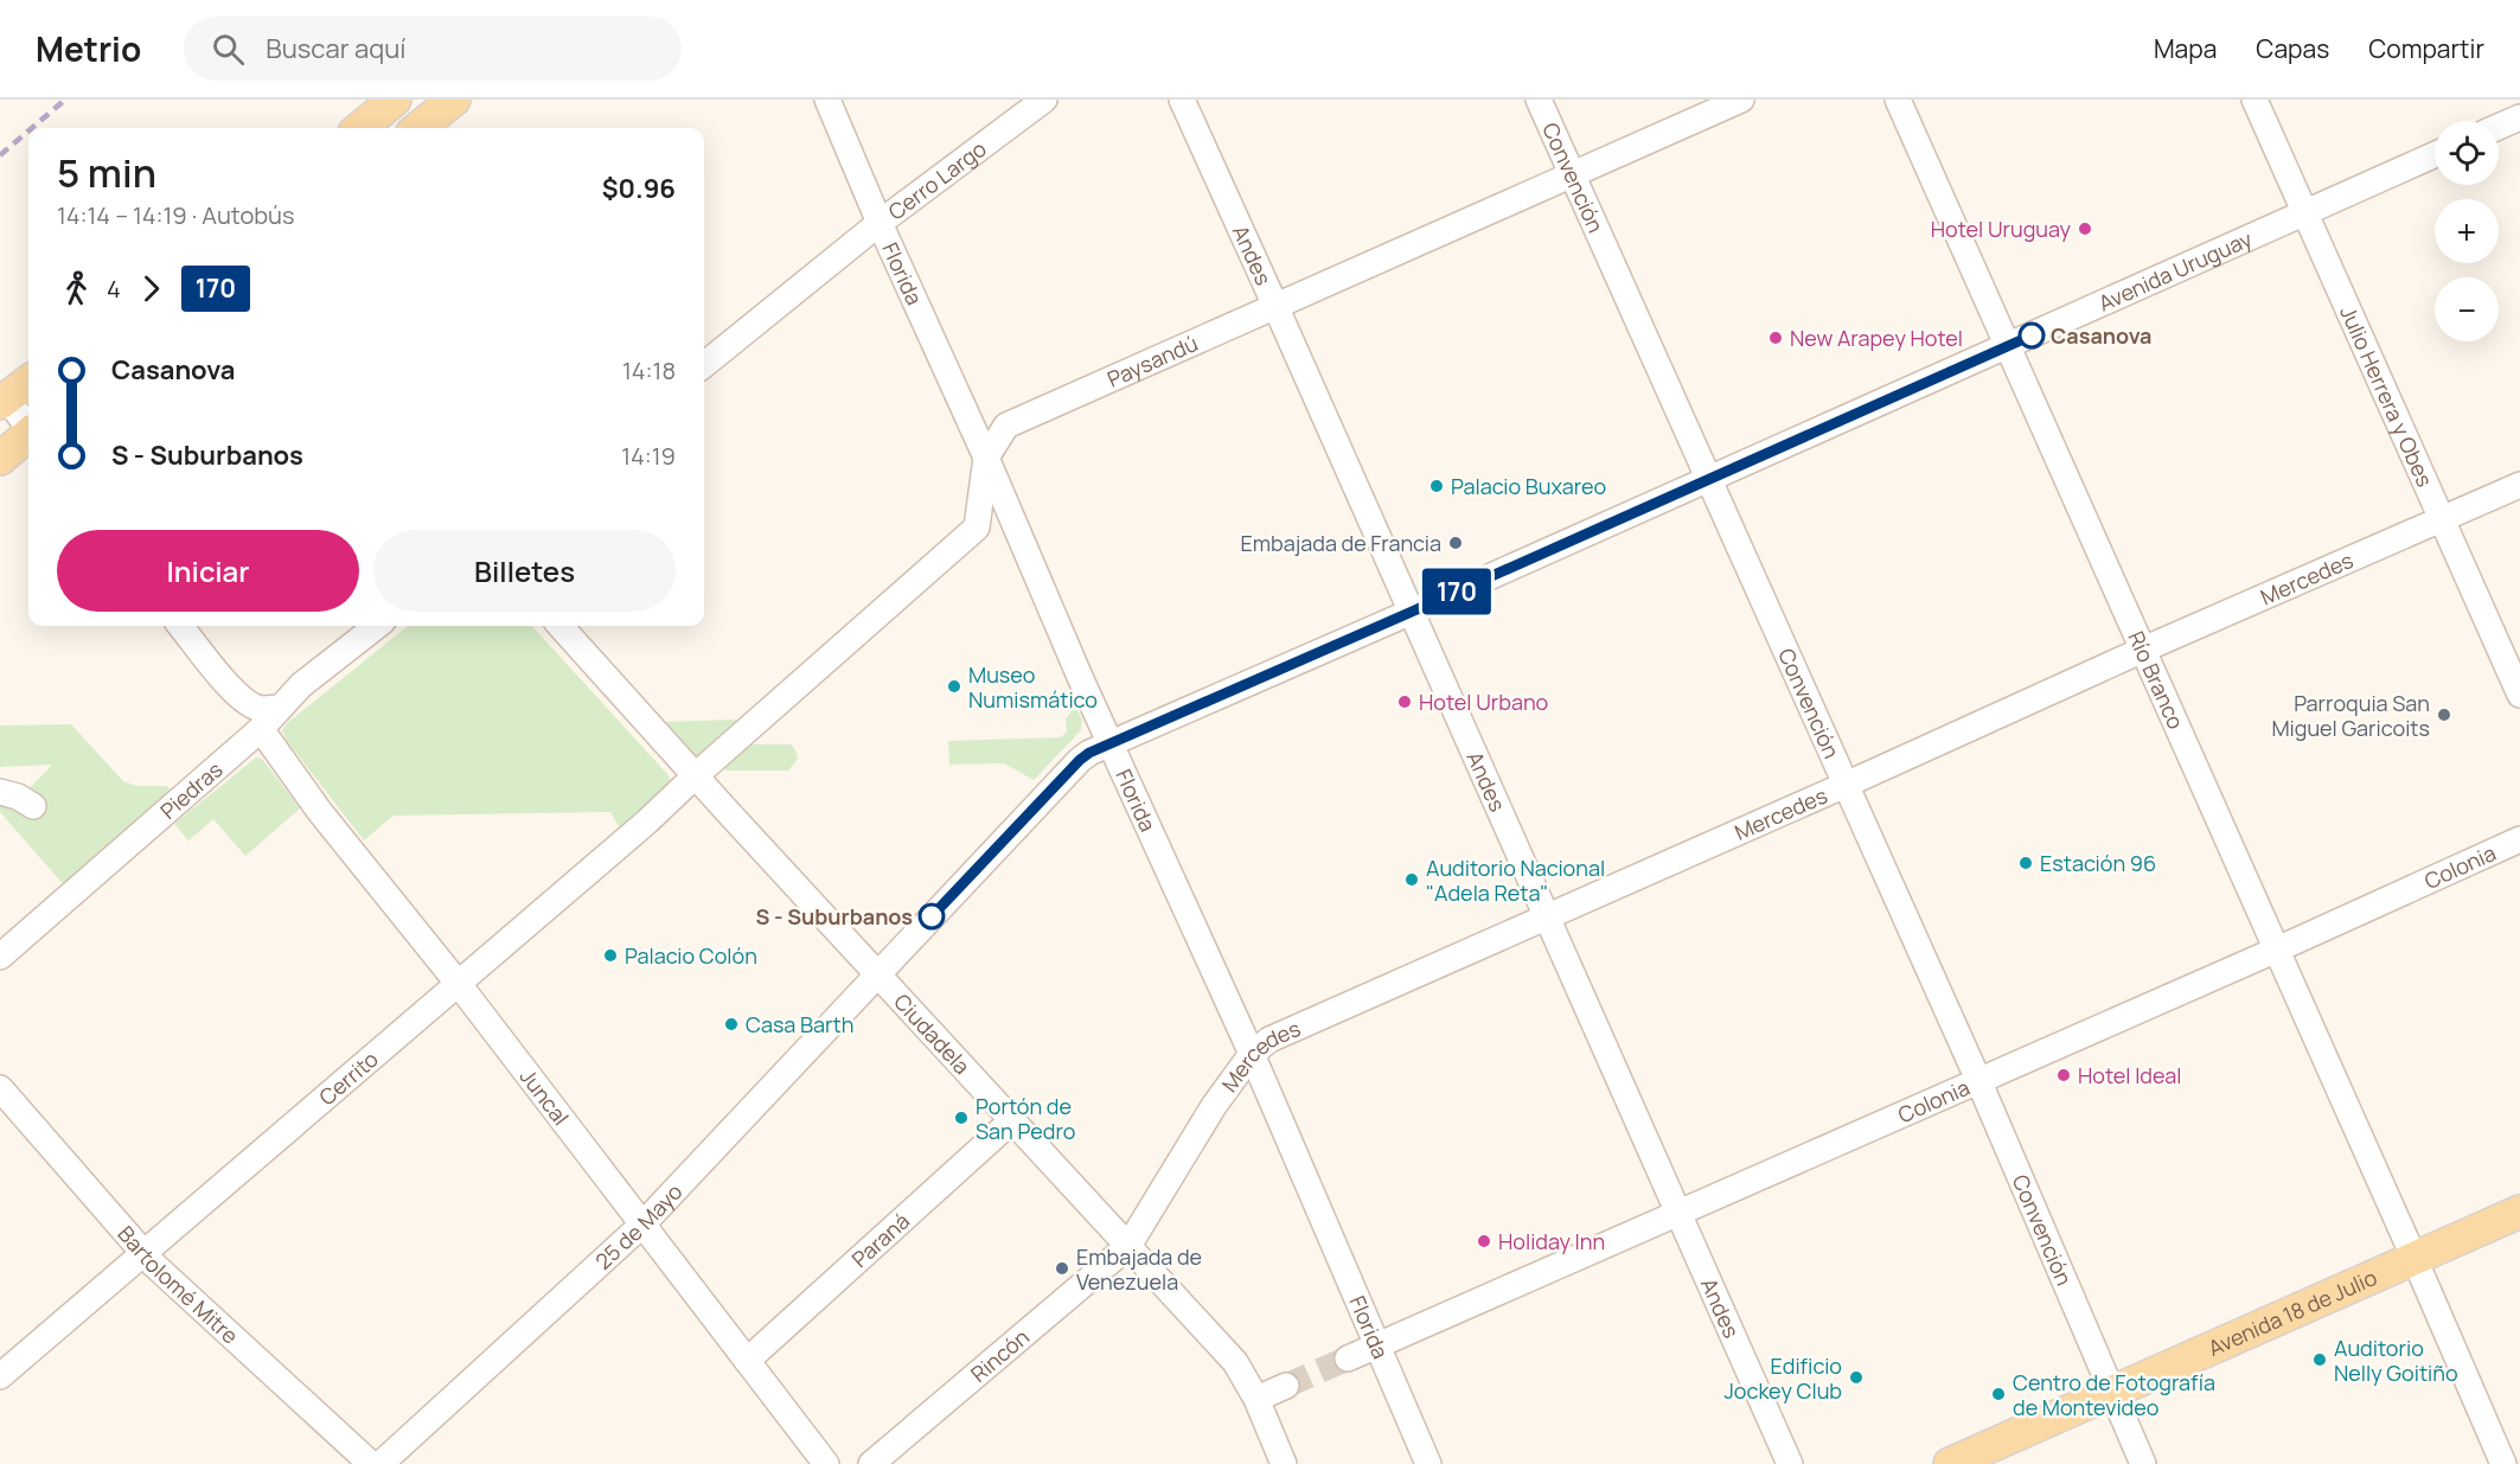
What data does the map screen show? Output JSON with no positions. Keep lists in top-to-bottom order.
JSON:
{
  "streets": {
    "main road": ["Avenida 18 de Julio"],
    "street": [
      "Convención",
      "Cerro Largo",
      "Andes",
      "Avenida Uruguay",
      "Florida",
      "Paysandú",
      "Julio Herrera y Obes",
      "Mercedes",
      "Río Branco",
      "Piedras",
      "Colonia",
      "Ciudadela",
      "Cerrito",
      "Juncal",
      "25 de Mayo",
      "Paraná",
      "Bartolomé Mitre",
      "Rincón"
    ]
  },
  "crossings": [
    ["Convención", "Avenida Uruguay"],
    ["Convención", "Paysandú"],
    ["Convención", "Mercedes"],
    ["Convención", "Colonia"],
    ["Convención", "Avenida 18 de Julio"],
    ["Cerro Largo", "Florida"],
    ["Andes", "Avenida Uruguay"],
    ["Andes", "Paysandú"],
    ["Andes", "Mercedes"],
    ["Andes", "Colonia"],
    ["Avenida Uruguay", "Florida"],
    ["Avenida Uruguay", "Julio Herrera y Obes"],
    ["Avenida Uruguay", "Río Branco"],
    ["Avenida Uruguay", "Ciudadela"],
    ["Avenida Uruguay", "25 de Mayo"],
    ["Florida", "Paysandú"],
    ["Florida", "Mercedes"],
    ["Florida", "Colonia"],
    ["Paysandú", "Ciudadela"],
    ["Paysandú", "Cerrito"],
    ["Julio Herrera y Obes", "Mercedes"],
    ["Mercedes", "Río Branco"],
    ["Mercedes", "Ciudadela"],
    ["Mercedes", "Rincón"],
    ["Río Branco", "Colonia"],
    ["Río Branco", "Avenida 18 de Julio"],
    ["Piedras", "Juncal"],
    ["Ciudadela", "Cerrito"],
    ["Ciudadela", "25 de Mayo"],
    ["Ciudadela", "Paraná"],
    ["Ciudadela", "Rincón"],
    ["Cerrito", "Juncal"],
    ["Cerrito", "Bartolomé Mitre"],
    ["Juncal", "25 de Mayo"],
    ["Juncal", "Paraná"]
  ],
  "places": [
    "Hotel Uruguay",
    "Casanova",
    "New Arapey Hotel",
    "Palacio Buxareo",
    "Embajada de Francia",
    "Museo Numismático",
    "Hotel Urbano",
    "Parroquia San Miguel Garicoits",
    "Estación 96",
    "Auditorio Nacional \"Adela Reta\"",
    "S - Suburbanos",
    "Palacio Colón",
    "Casa Barth",
    "Hotel Ideal",
    "Portón de San Pedro",
    "Holiday Inn",
    "Embajada de Venezuela",
    "Auditorio Nelly Goitiño",
    "Edificio Jockey Club",
    "Centro de Fotografía de Montevideo"
  ],
  "lines": ["bus line 170"],
  "page": {
    "header": "Metrio",
    "search": "Buscar aquí",
    "nav": ["Mapa", "Capas", "Compartir"],
    "on_map": "170",
    "map_buttons": ["+", "−"],
    "heading": ["5 min", "14:14 – 14:19 · Autobús", "$0.96"],
    "legs": ["4", "170"],
    "list": [
      {
        "name": "Casanova",
        "value": "14:18"
      },
      {
        "name": "S - Suburbanos",
        "value": "14:19"
      }
    ],
    "buttons": ["Iniciar", "Billetes"]
  }
}
